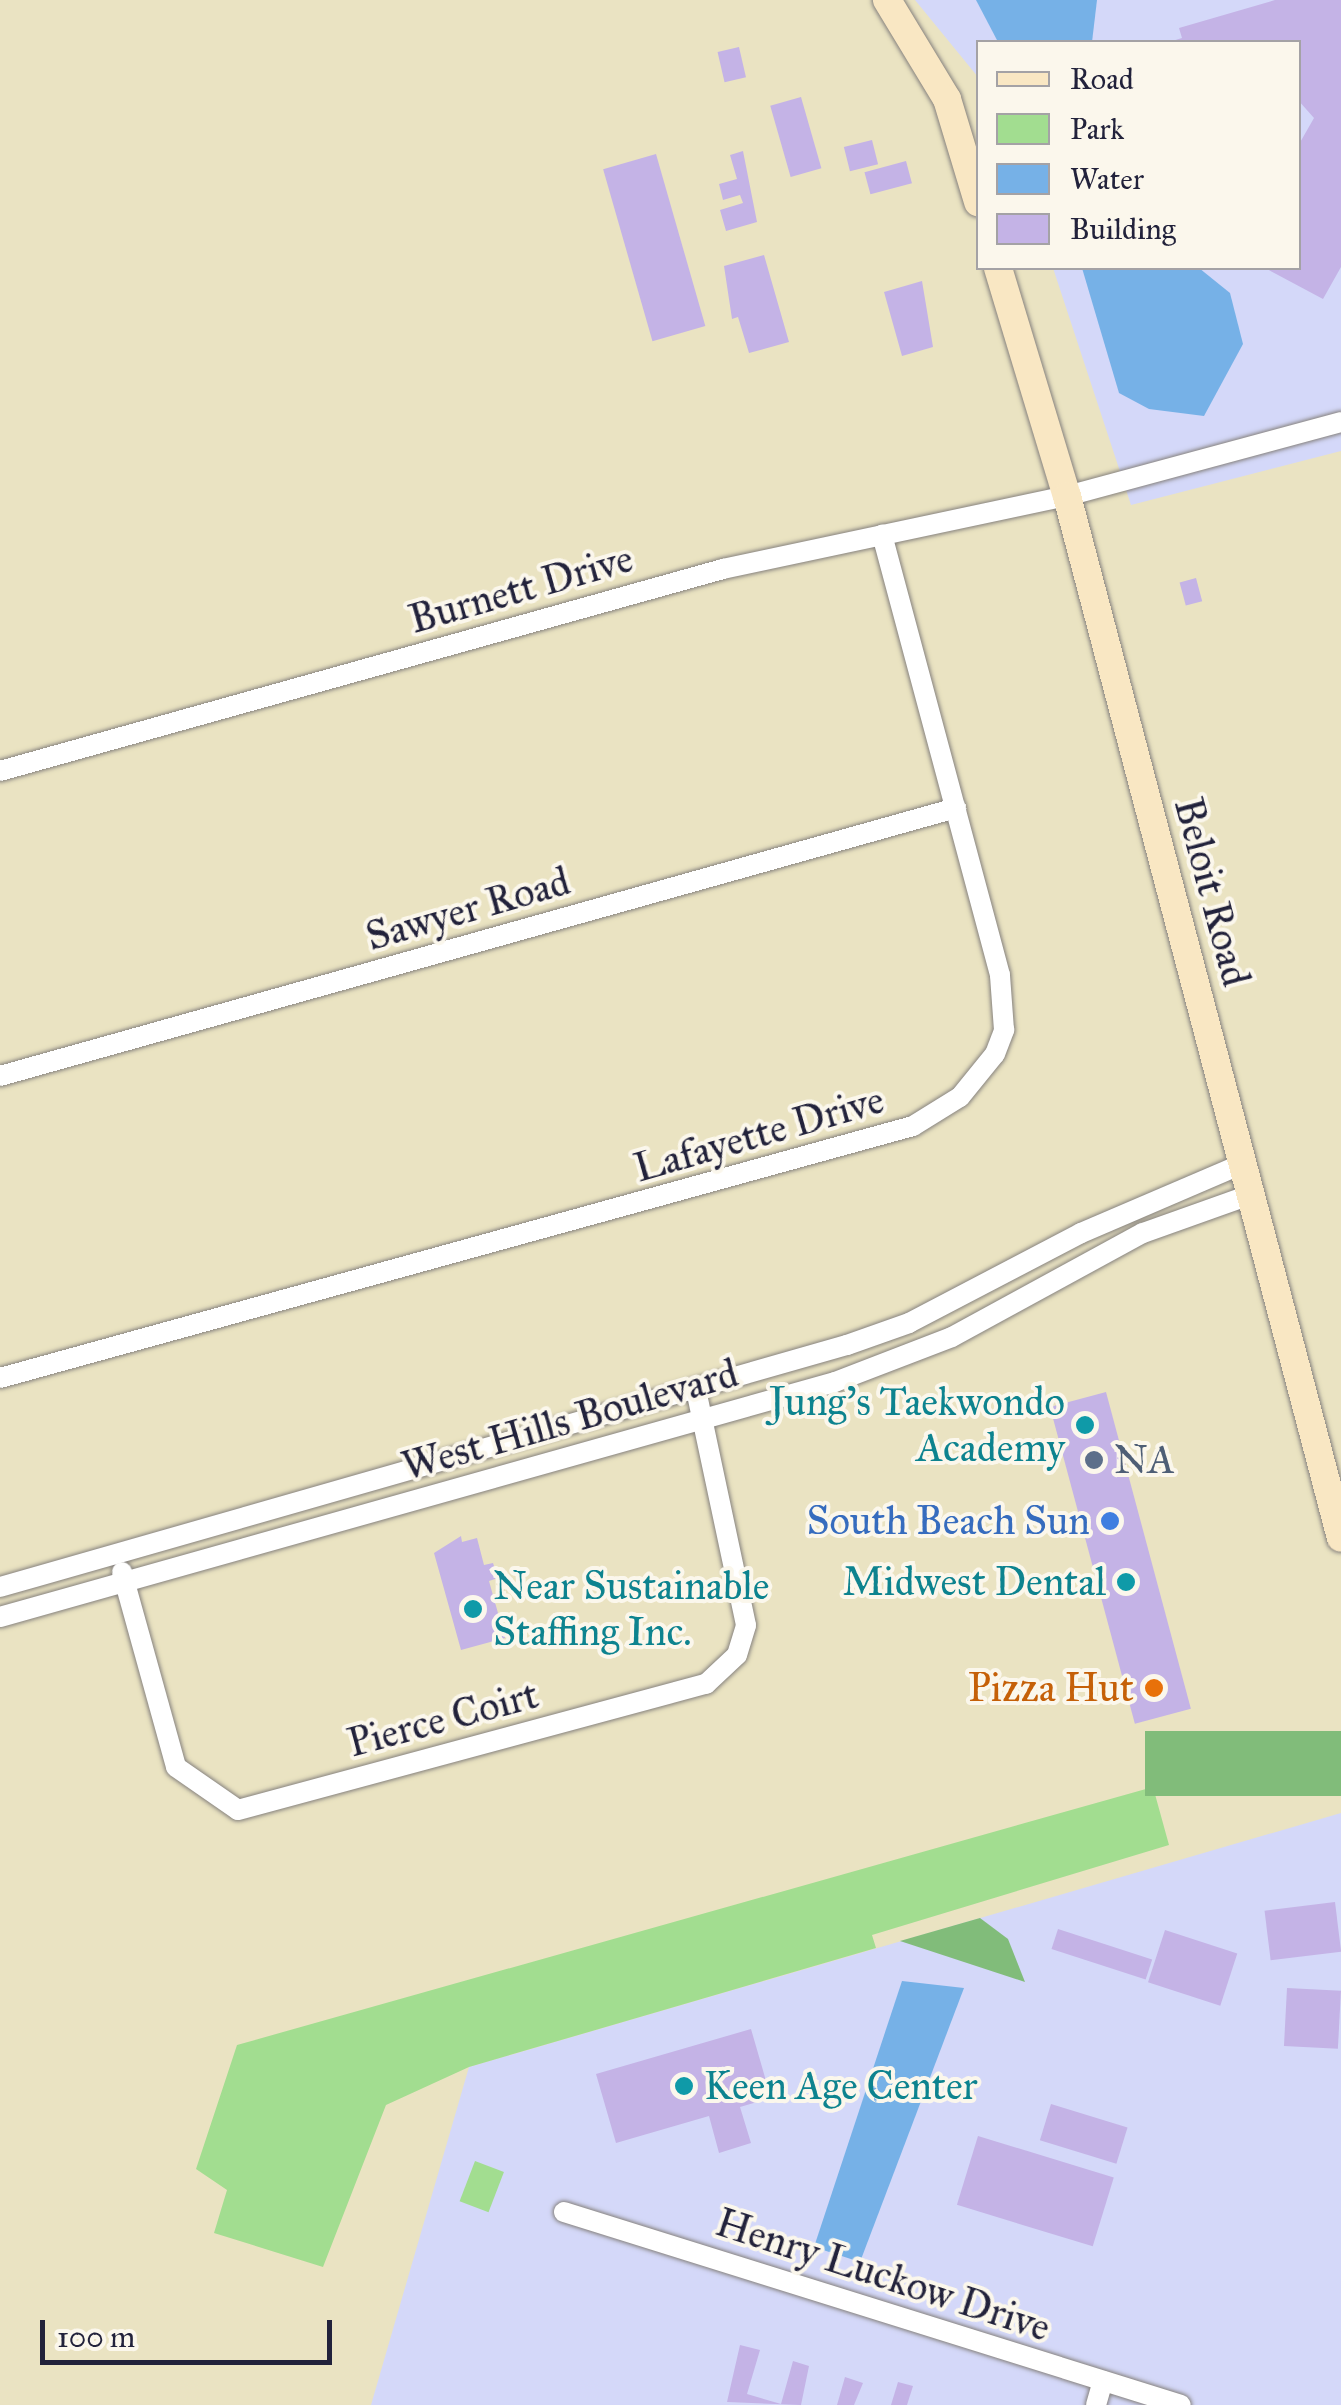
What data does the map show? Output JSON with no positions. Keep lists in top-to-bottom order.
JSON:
{
  "streets": {
    "main road": ["Beloit Road"],
    "street": [
      "Burnett Drive",
      "Sawyer Road",
      "Lafayette Drive",
      "West Hills Boulevard",
      "Pierce Coirt",
      "Henry Luckow Drive"
    ]
  },
  "crossings": [
    ["Burnett Drive", "Beloit Road"],
    ["Burnett Drive", "Lafayette Drive"],
    ["Beloit Road", "West Hills Boulevard"],
    ["Sawyer Road", "Lafayette Drive"],
    ["West Hills Boulevard", "Pierce Coirt"]
  ],
  "places": [
    "Jung's Taekwondo Academy",
    "NA",
    "South Beach Sun",
    "Midwest Dental",
    "Near Sustainable Staffing Inc.",
    "Pizza Hut",
    "Keen Age Center"
  ],
  "legend": [
    "Road",
    "Park",
    "Water",
    "Building"
  ],
  "scale_bar": "100 m"
}
